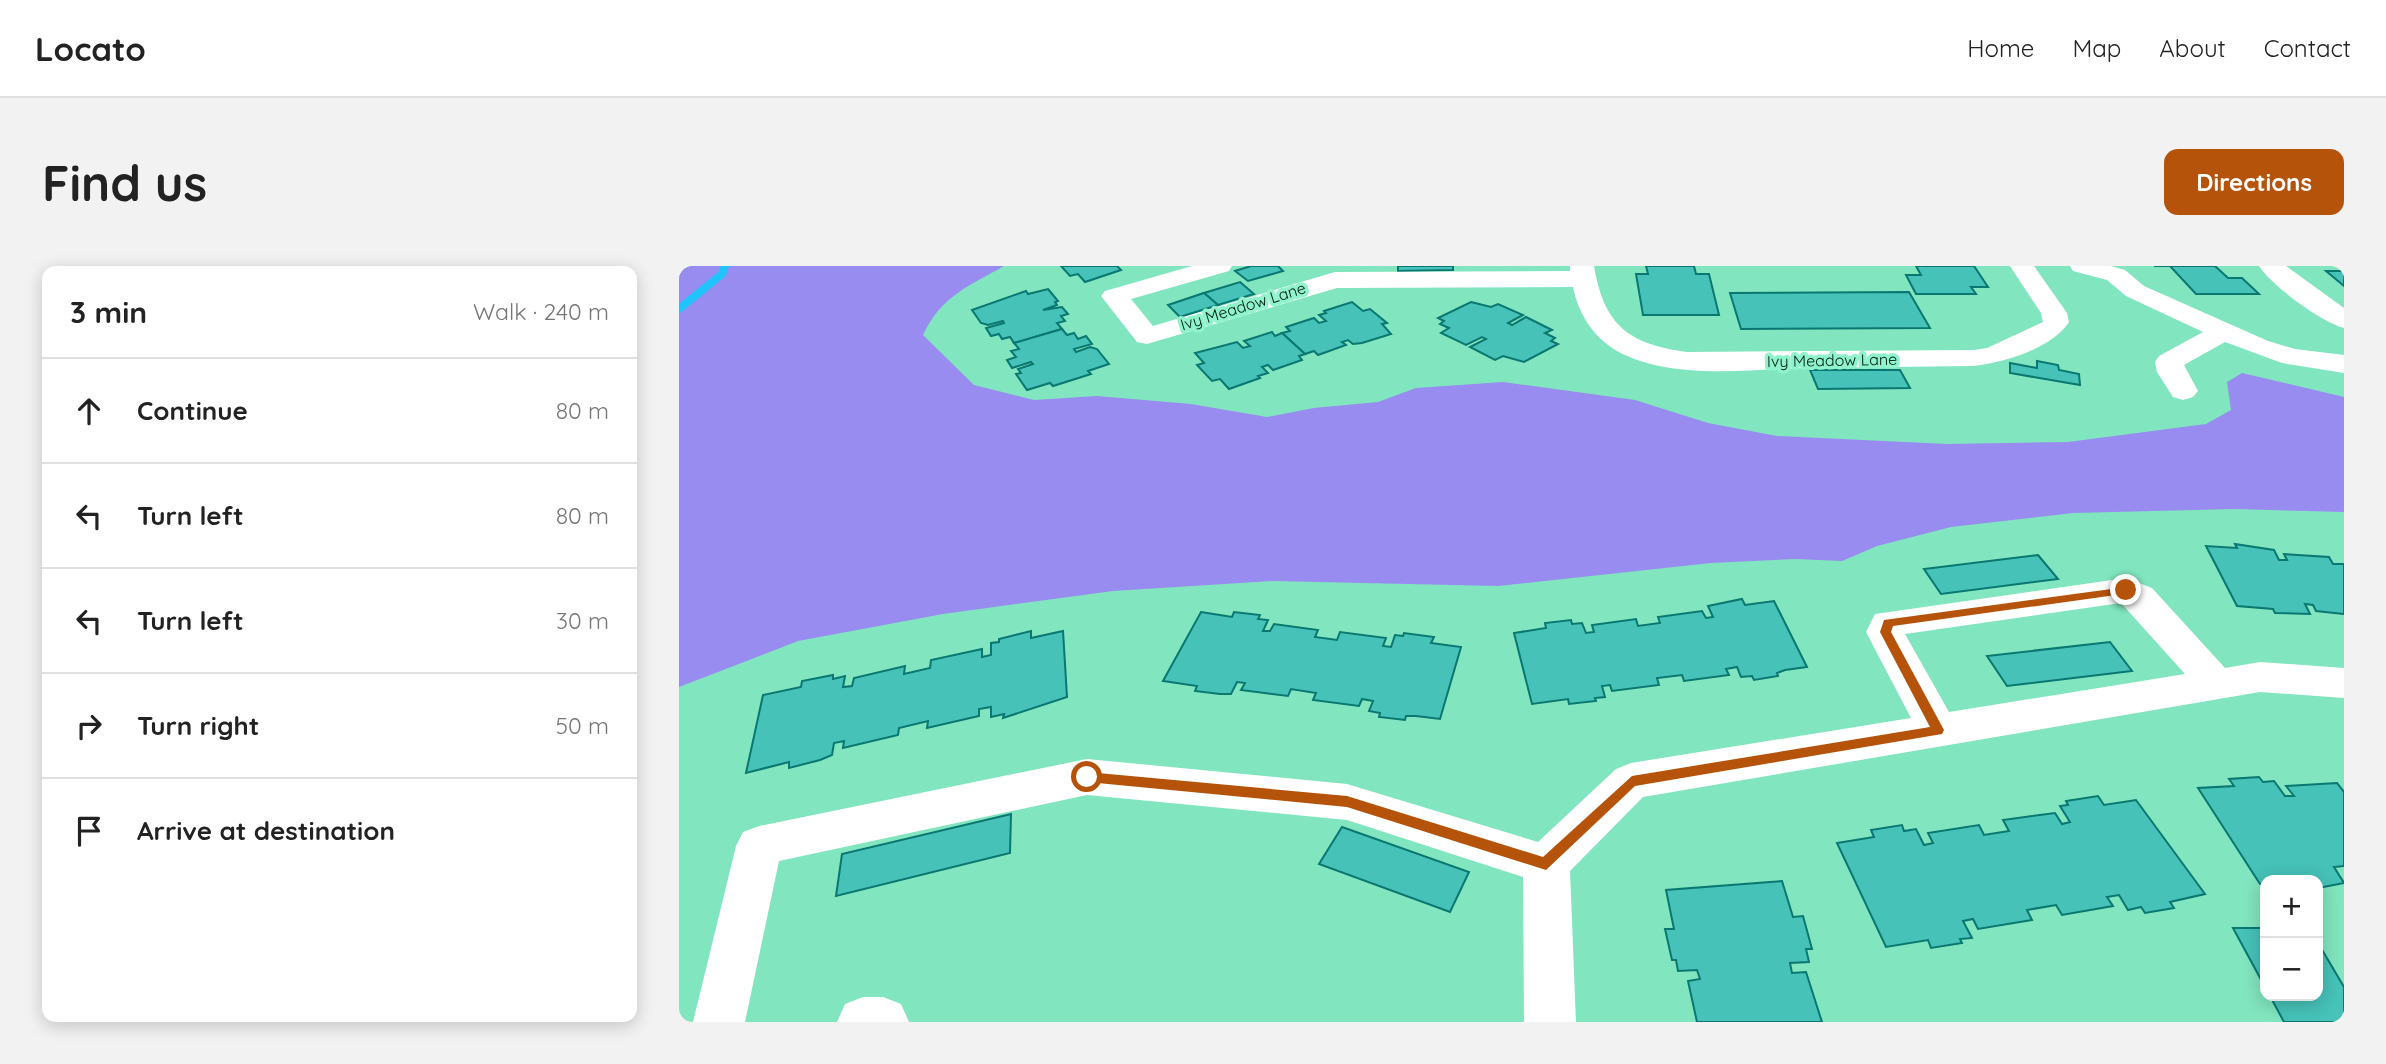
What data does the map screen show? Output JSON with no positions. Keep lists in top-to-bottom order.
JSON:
{
  "streets": {
    "street": ["Ivy Meadow Lane"]
  },
  "page": {
    "header": "Locato",
    "nav": [
      "Home",
      "Map",
      "About",
      "Contact"
    ],
    "buttons": "Directions",
    "title": "Find us",
    "heading": ["3 min", "Walk · 240 m"],
    "list": [
      ["Continue", "80 m"],
      ["Turn left", "80 m"],
      ["Turn left", "30 m"],
      ["Turn right", "50 m"],
      "Arrive at destination"
    ],
    "map_buttons": ["+", "−"]
  }
}
